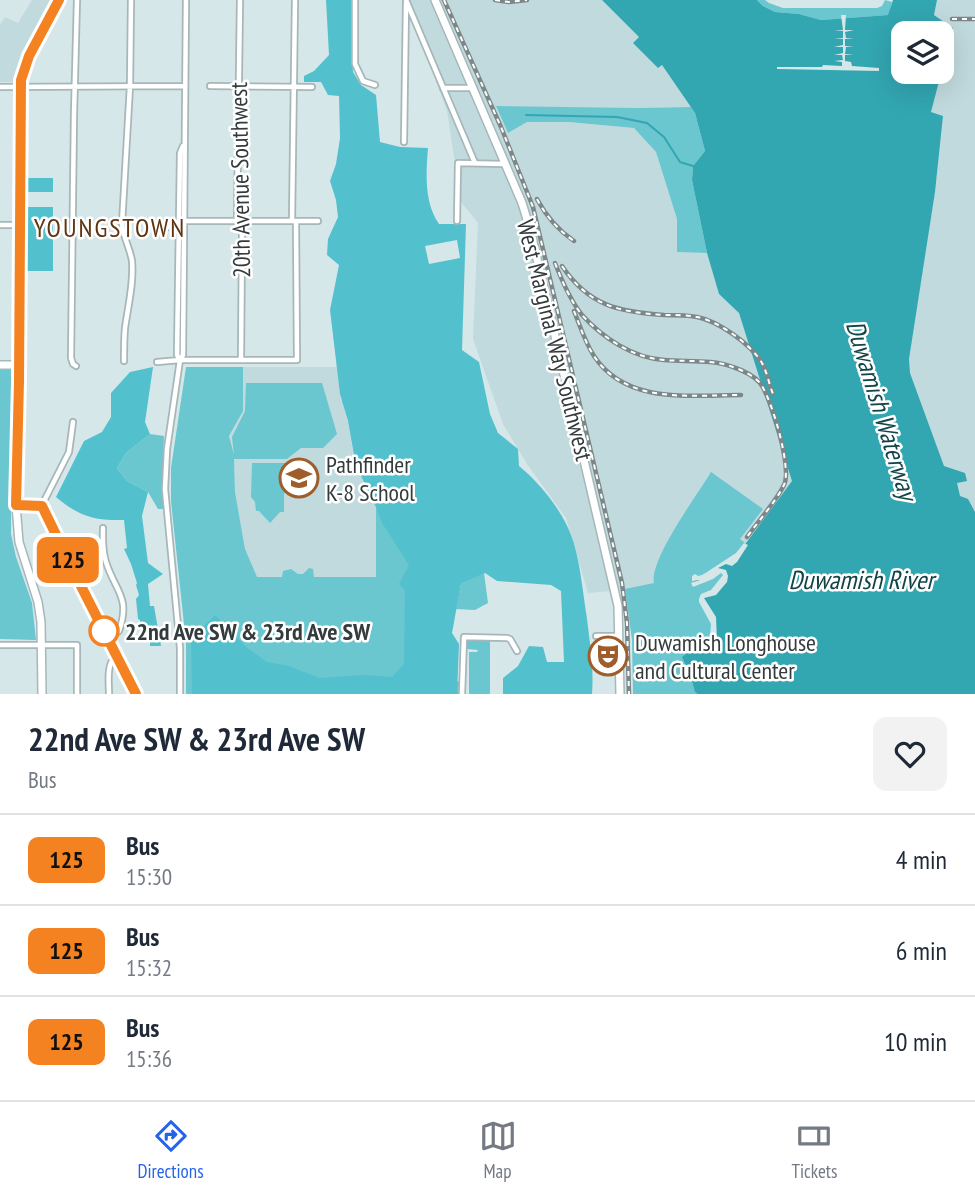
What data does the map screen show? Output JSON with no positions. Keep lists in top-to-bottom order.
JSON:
{
  "streets": {
    "main road": ["West Marginal Way Southwest"],
    "street": ["20th Avenue Southwest"]
  },
  "districts": ["YOUNGSTOWN"],
  "water": ["Duwamish Waterway", "Duwamish River"],
  "places": {
    "school or university": ["Pathfinder K-8 School"],
    "other": ["22nd Ave SW & 23rd Ave SW"],
    "theatre": ["Duwamish Longhouse and Cultural Center"]
  },
  "lines": ["bus line 125"],
  "page": {
    "on_map": "125",
    "heading": ["22nd Ave SW & 23rd Ave SW", "Bus"],
    "list": [
      {
        "mark": "125",
        "name": "Bus",
        "note": "15:30",
        "value": "4 min"
      },
      {
        "mark": "125",
        "name": "Bus",
        "note": "15:32",
        "value": "6 min"
      },
      {
        "mark": "125",
        "name": "Bus",
        "note": "15:36",
        "value": "10 min"
      }
    ],
    "tabs": ["Directions", "Map", "Tickets"]
  }
}
